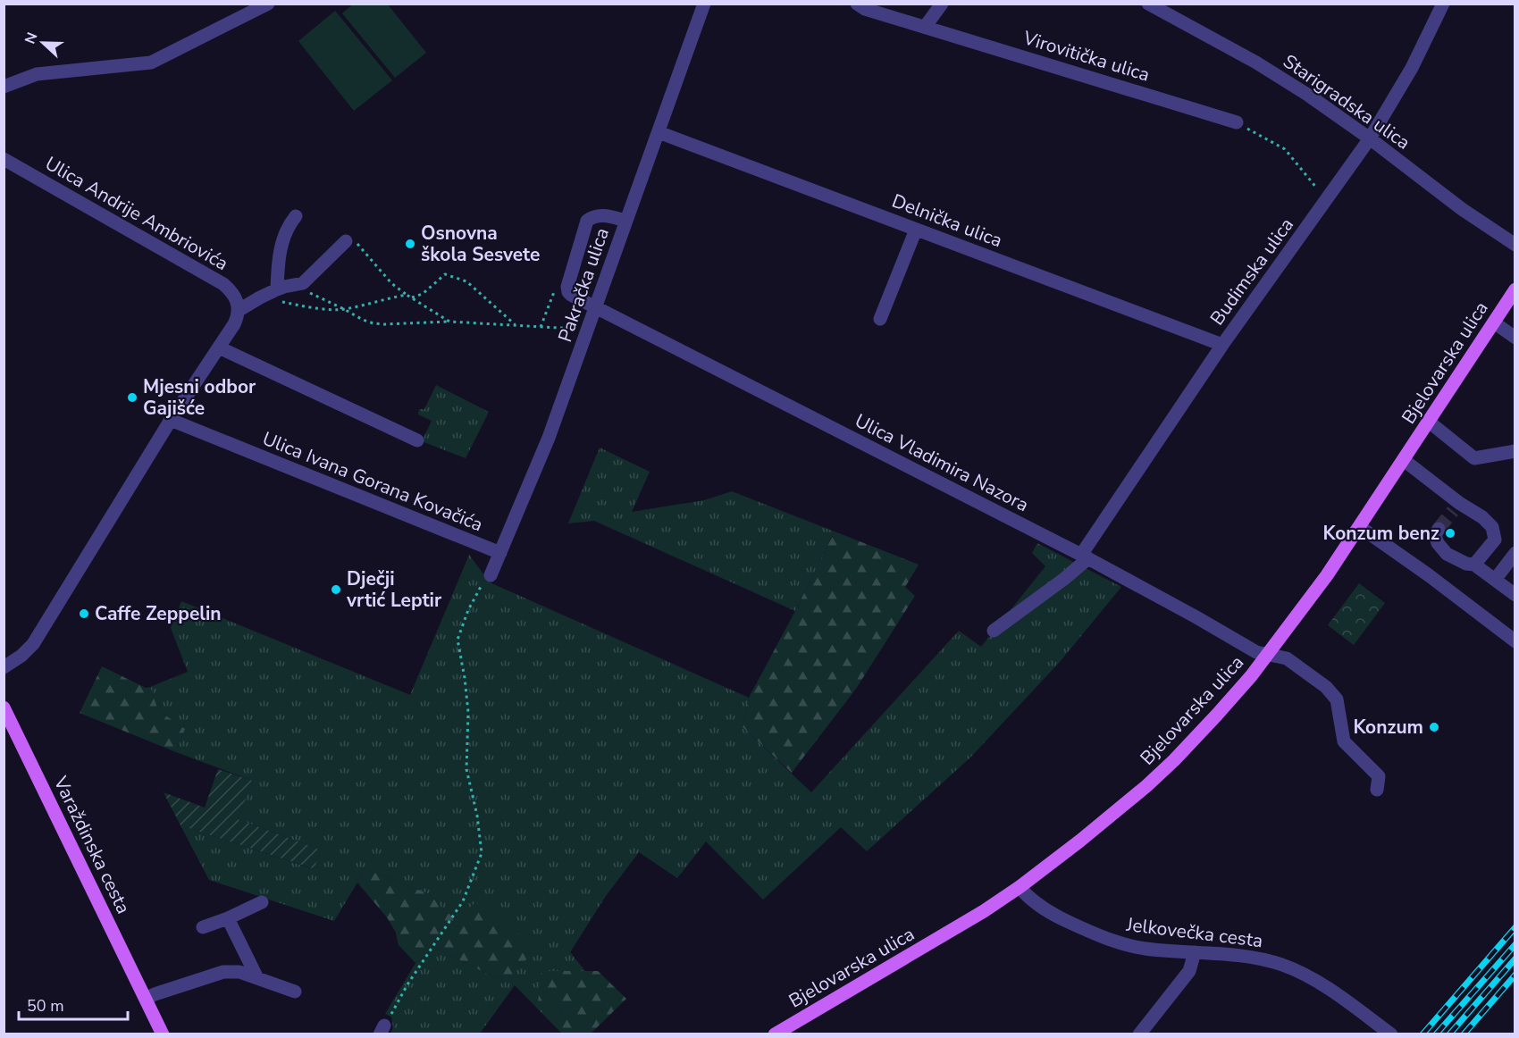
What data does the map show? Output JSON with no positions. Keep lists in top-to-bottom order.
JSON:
{
  "streets": {
    "main road": ["Bjelovarska ulica", "Varaždinska cesta"],
    "street": [
      "Virovitička ulica",
      "Starigradska ulica",
      "Ulica Andrije Ambriovića",
      "Delnička ulica",
      "Budimska ulica",
      "Pakračka ulica",
      "Ulica Vladimira Nazora",
      "Ulica Ivana Gorana Kovačića",
      "Jelkovečka cesta"
    ]
  },
  "crossings": [
    ["Starigradska ulica", "Budimska ulica"],
    ["Delnička ulica", "Budimska ulica"],
    ["Delnička ulica", "Pakračka ulica"],
    ["Budimska ulica", "Ulica Vladimira Nazora"],
    ["Pakračka ulica", "Ulica Vladimira Nazora"],
    ["Pakračka ulica", "Ulica Ivana Gorana Kovačića"],
    ["Bjelovarska ulica", "Ulica Vladimira Nazora"],
    ["Bjelovarska ulica", "Jelkovečka cesta"]
  ],
  "places": [
    "Osnovna škola Sesvete",
    "Mjesni odbor Gajišće",
    "Konzum benz",
    "Dječji vrtić Leptir",
    "Caffe Zeppelin",
    "Konzum"
  ],
  "scale_bar": "50 m",
  "north": "left"
}
